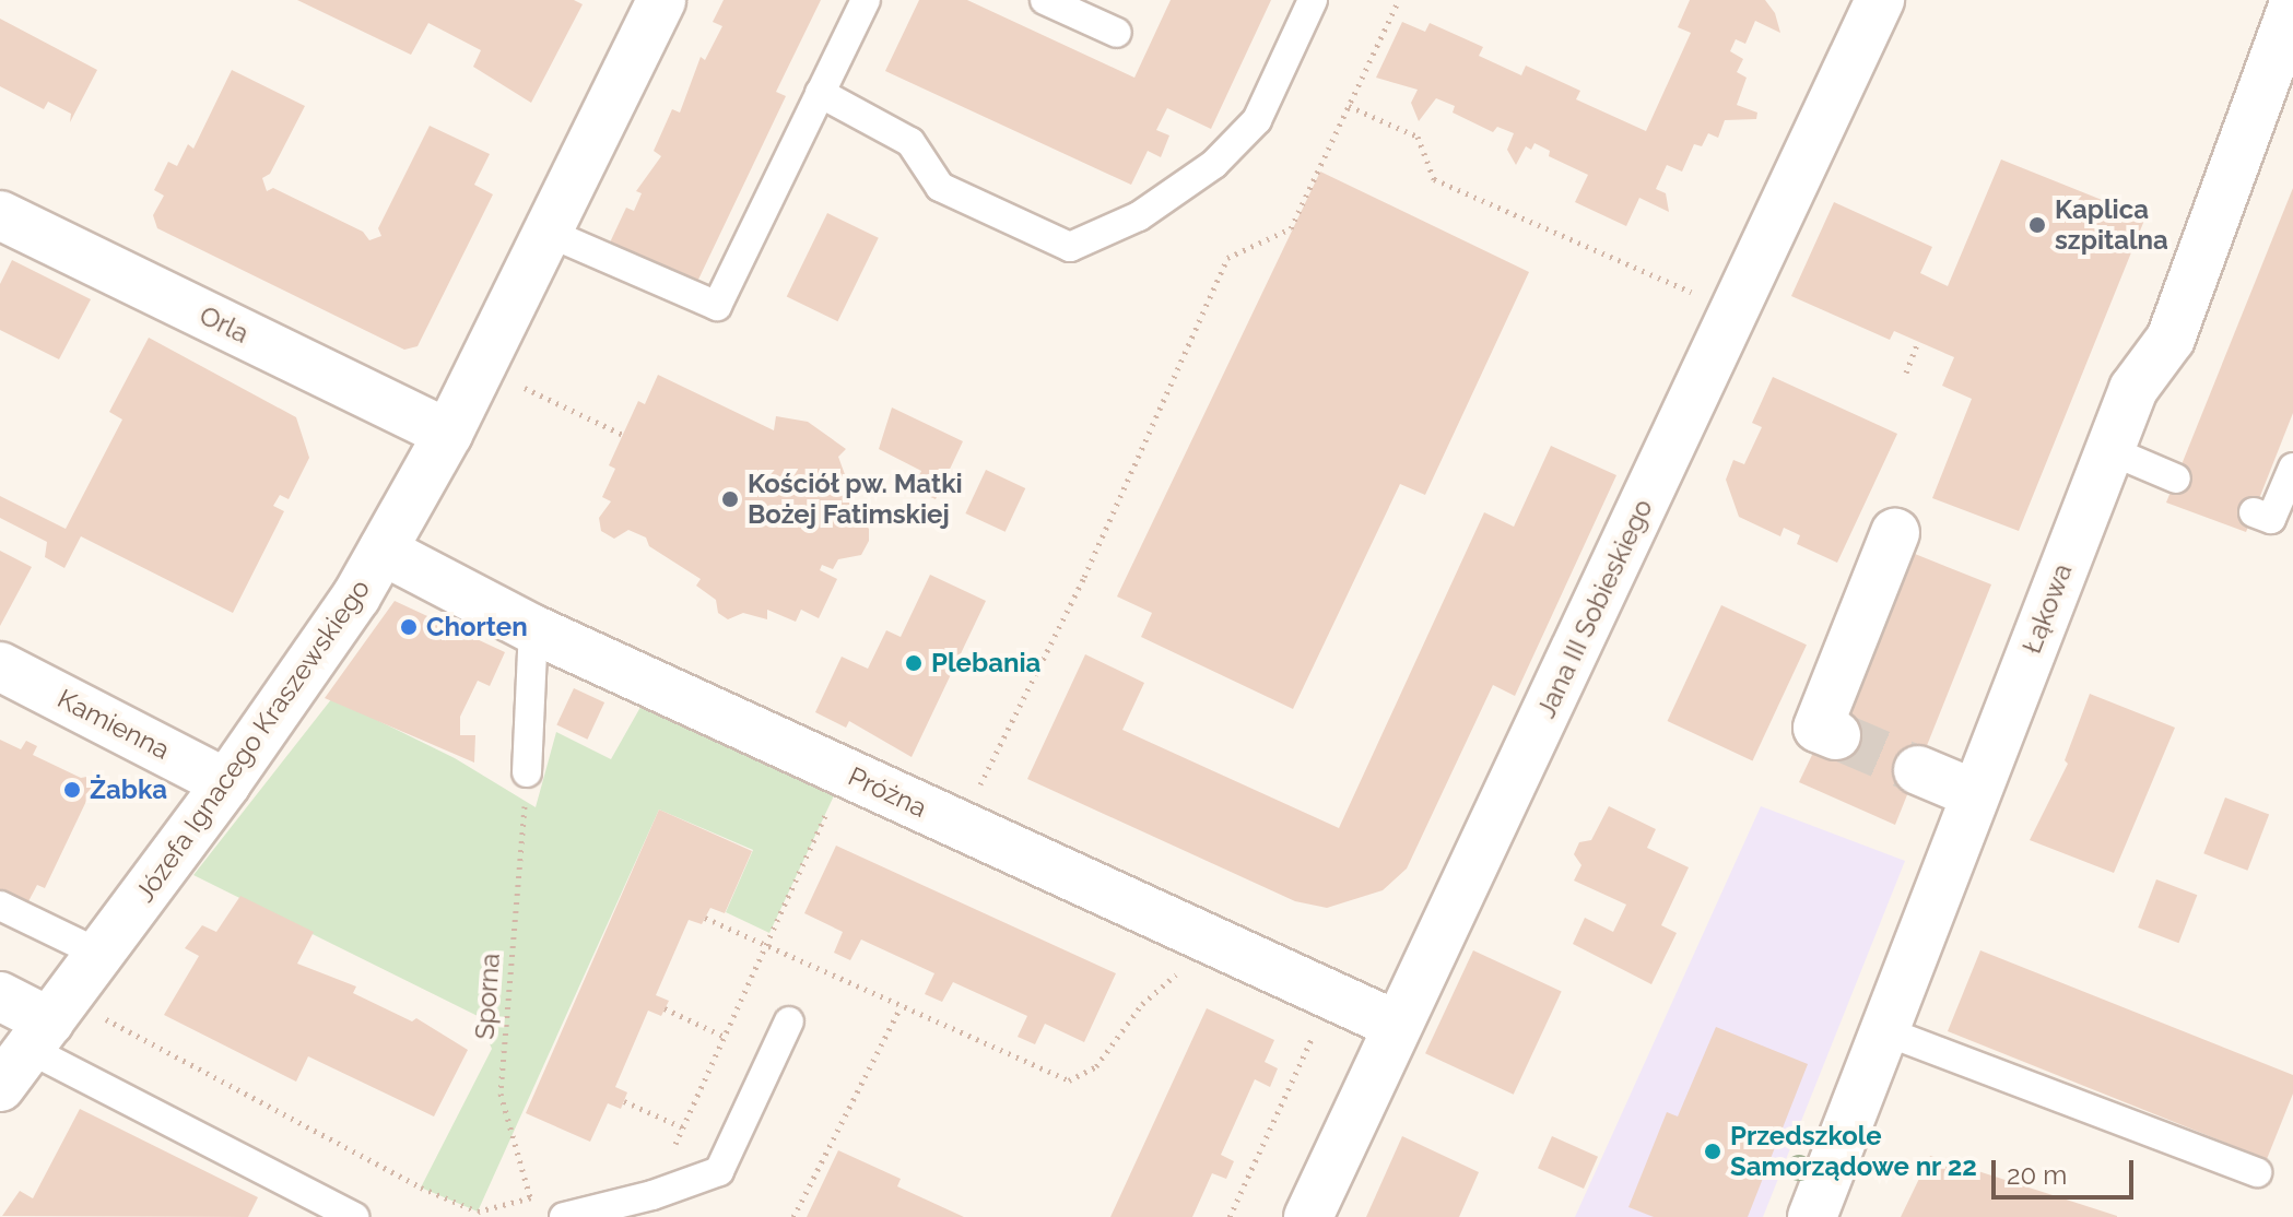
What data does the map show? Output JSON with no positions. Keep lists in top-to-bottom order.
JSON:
{
  "streets": {
    "street": [
      "Orla",
      "Jana III Sobieskiego",
      "Łąkowa",
      "Kamienna",
      "Józefa Ignacego Kraszewskiego",
      "Próżna"
    ],
    "path": ["Sporna"]
  },
  "crossings": [
    ["Orla", "Józefa Ignacego Kraszewskiego"],
    ["Jana III Sobieskiego", "Próżna"],
    ["Kamienna", "Józefa Ignacego Kraszewskiego"],
    ["Józefa Ignacego Kraszewskiego", "Próżna"]
  ],
  "places": [
    "Kaplica szpitalna",
    "Kościół pw. Matki Bożej Fatimskiej",
    "Chorten",
    "Plebania",
    "Żabka",
    "Przedszkole Samorządowe nr 22"
  ],
  "scale_bar": "20 m"
}
